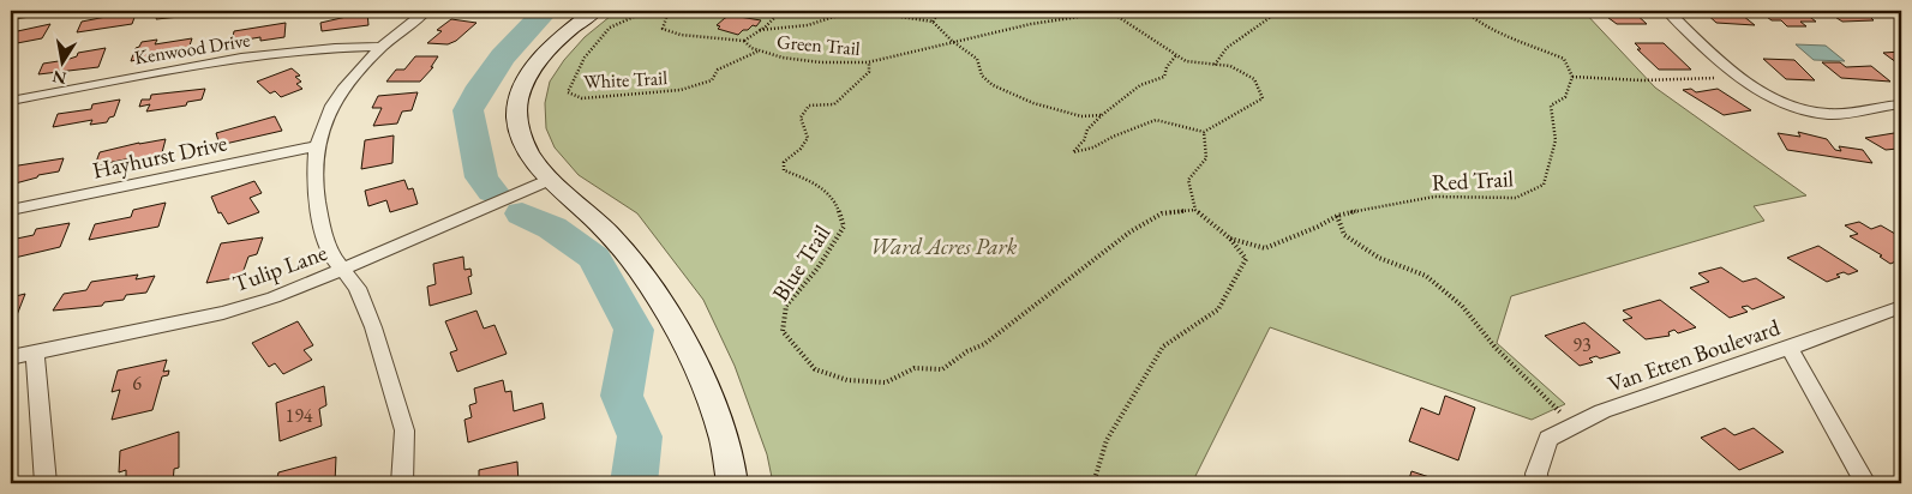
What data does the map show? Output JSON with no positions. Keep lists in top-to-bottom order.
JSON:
{
  "streets": {
    "street": [
      "Kenwood Drive",
      "Hayhurst Drive",
      "Tulip Lane",
      "Van Etten Boulevard"
    ],
    "path": [
      "Green Trail",
      "White Trail",
      "Red Trail",
      "Blue Trail"
    ]
  },
  "crossings": [
    ["Green Trail", "White Trail"],
    ["Green Trail", "Blue Trail"]
  ],
  "parks": ["Ward Acres Park"],
  "house_numbers": ["93", "6", "194"],
  "north": "bottom"
}
